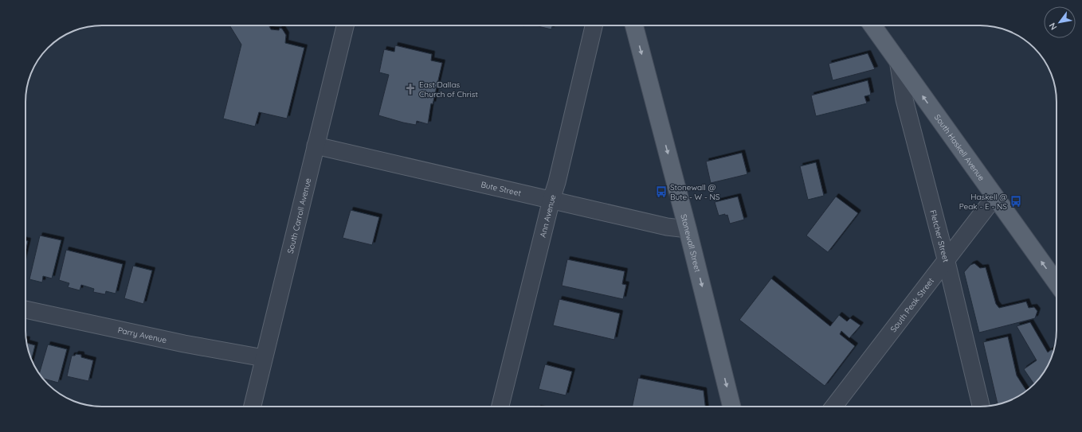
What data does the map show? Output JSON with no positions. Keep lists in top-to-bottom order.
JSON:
{
  "streets": {
    "main road": ["South Haskell Avenue", "Stonewall Street"],
    "street": [
      "Bute Street",
      "South Carroll Avenue",
      "Ann Avenue",
      "Fletcher Street",
      "South Peak Street",
      "Parry Avenue"
    ]
  },
  "crossings": [
    ["South Haskell Avenue", "Fletcher Street"],
    ["South Haskell Avenue", "South Peak Street"],
    ["Bute Street", "South Carroll Avenue"],
    ["Bute Street", "Ann Avenue"],
    ["Bute Street", "Stonewall Street"],
    ["South Carroll Avenue", "Parry Avenue"],
    ["Fletcher Street", "South Peak Street"]
  ],
  "one_way": ["South Haskell Avenue", "Stonewall Street"],
  "places": {
    "church": ["East Dallas Church of Christ"],
    "bus stop": ["Stonewall @ Bute - W - NS", "Haskell @ Peak - E - NS"]
  },
  "north": "bottom left"
}
